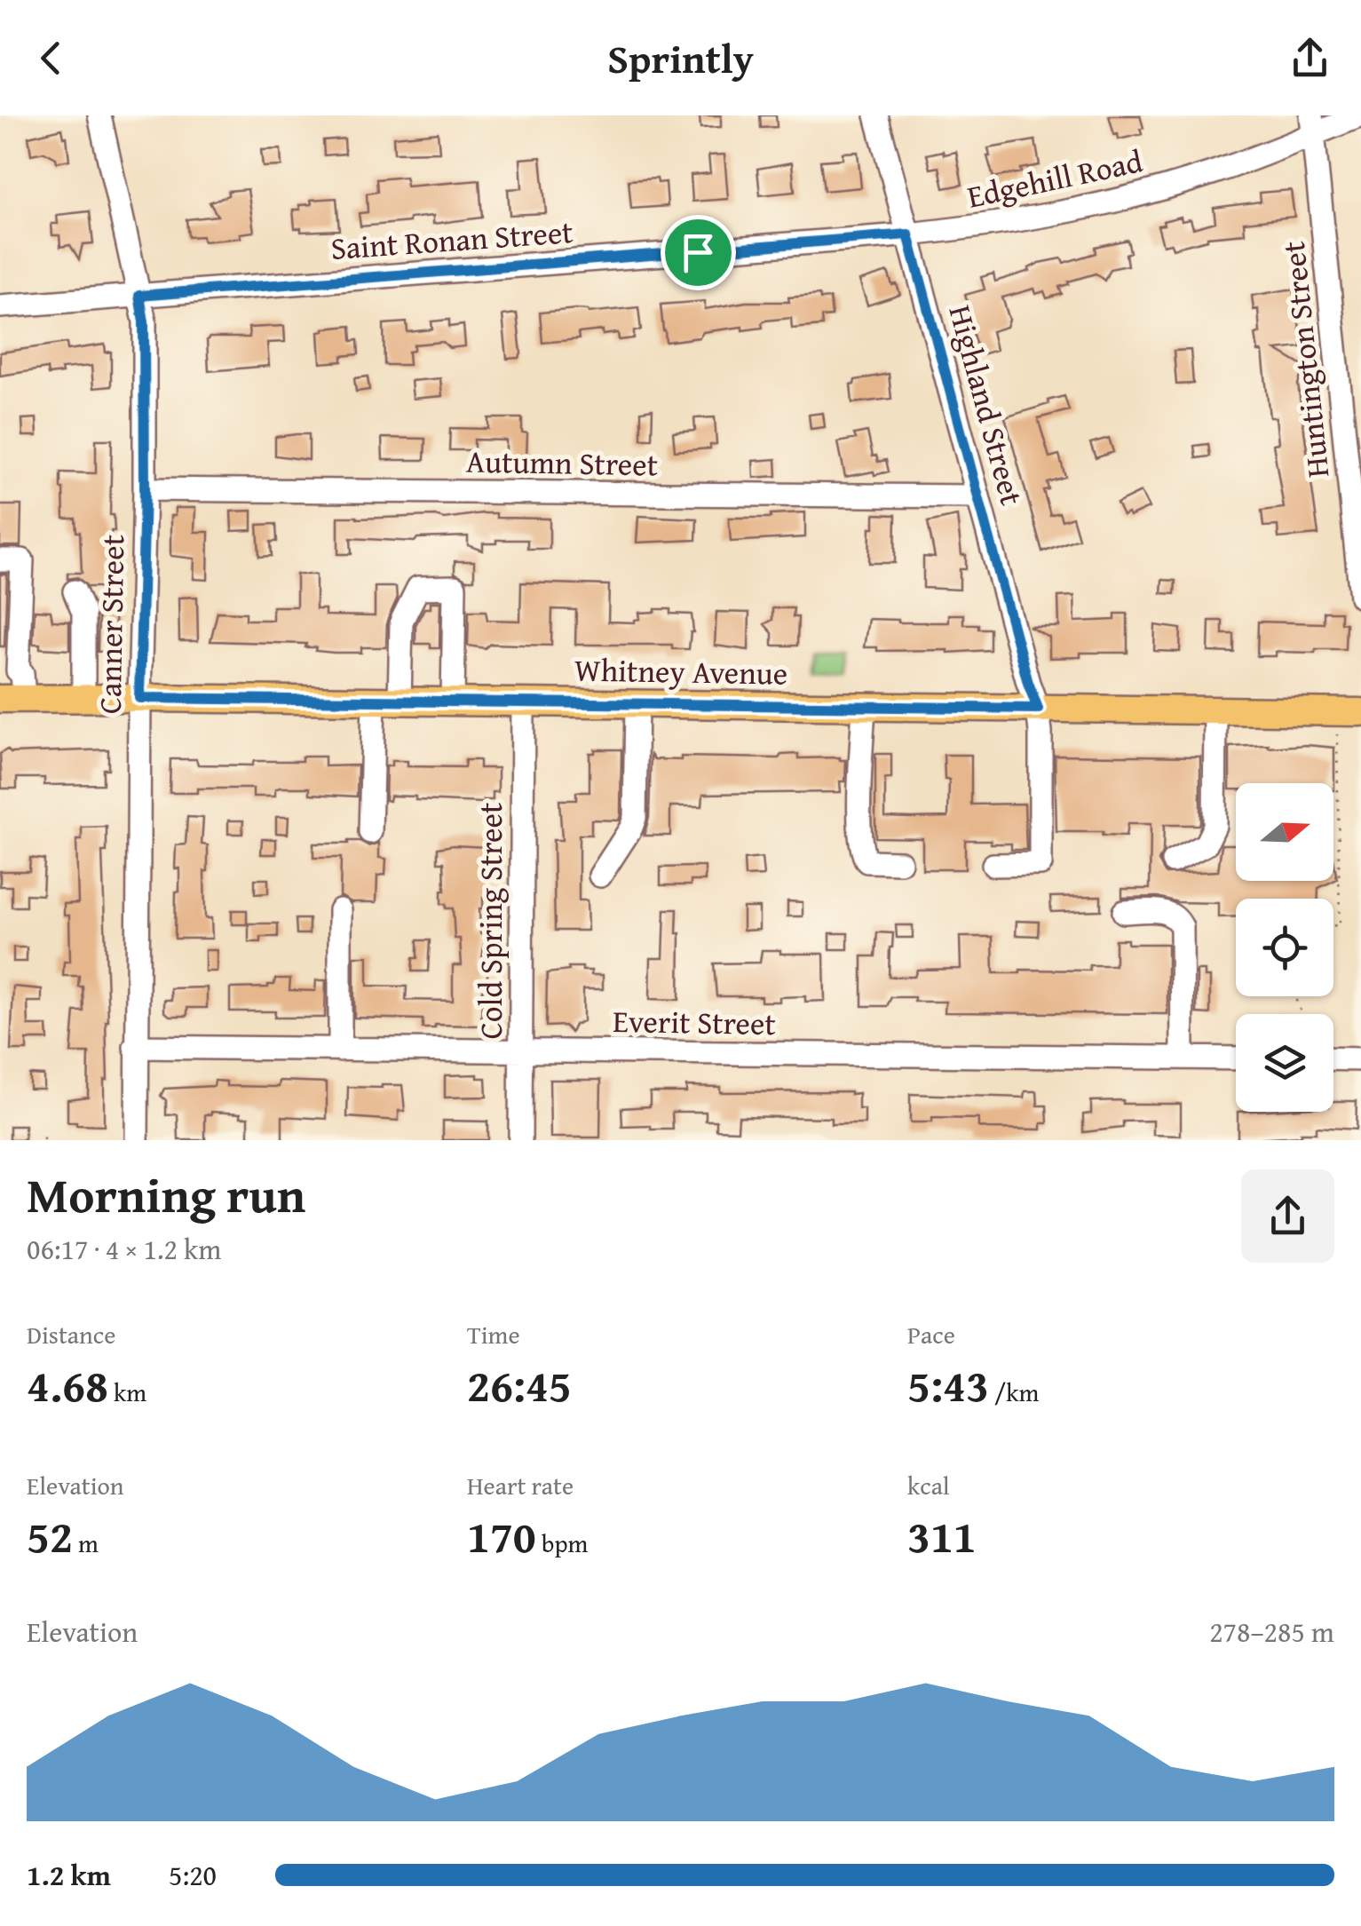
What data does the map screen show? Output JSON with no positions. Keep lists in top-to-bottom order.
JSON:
{
  "streets": {
    "main road": ["Whitney Avenue"],
    "street": [
      "Edgehill Road",
      "Saint Ronan Street",
      "Huntington Street",
      "Highland Street",
      "Autumn Street",
      "Canner Street",
      "Cold Spring Street",
      "Everit Street"
    ]
  },
  "crossings": [
    ["Edgehill Road", "Saint Ronan Street"],
    ["Edgehill Road", "Huntington Street"],
    ["Edgehill Road", "Highland Street"],
    ["Saint Ronan Street", "Highland Street"],
    ["Saint Ronan Street", "Canner Street"],
    ["Highland Street", "Autumn Street"],
    ["Highland Street", "Whitney Avenue"],
    ["Autumn Street", "Canner Street"],
    ["Canner Street", "Whitney Avenue"],
    ["Canner Street", "Everit Street"],
    ["Whitney Avenue", "Cold Spring Street"],
    ["Cold Spring Street", "Everit Street"]
  ],
  "north": "right",
  "page": {
    "header": "Sprintly",
    "heading": ["Morning run", "06:17 · 4 × 1.2 km"],
    "stats": [
      ["Distance", "4.68 km"],
      ["Time", "26:45"],
      ["Pace", "5:43 /km"],
      ["Elevation", "52 m"],
      ["Heart rate", "170 bpm"],
      ["kcal", "311"]
    ],
    "chart": ["Elevation", "278–285 m"],
    "list": [
      {
        "name": "1.2 km",
        "note": "5:20"
      }
    ]
  }
}
